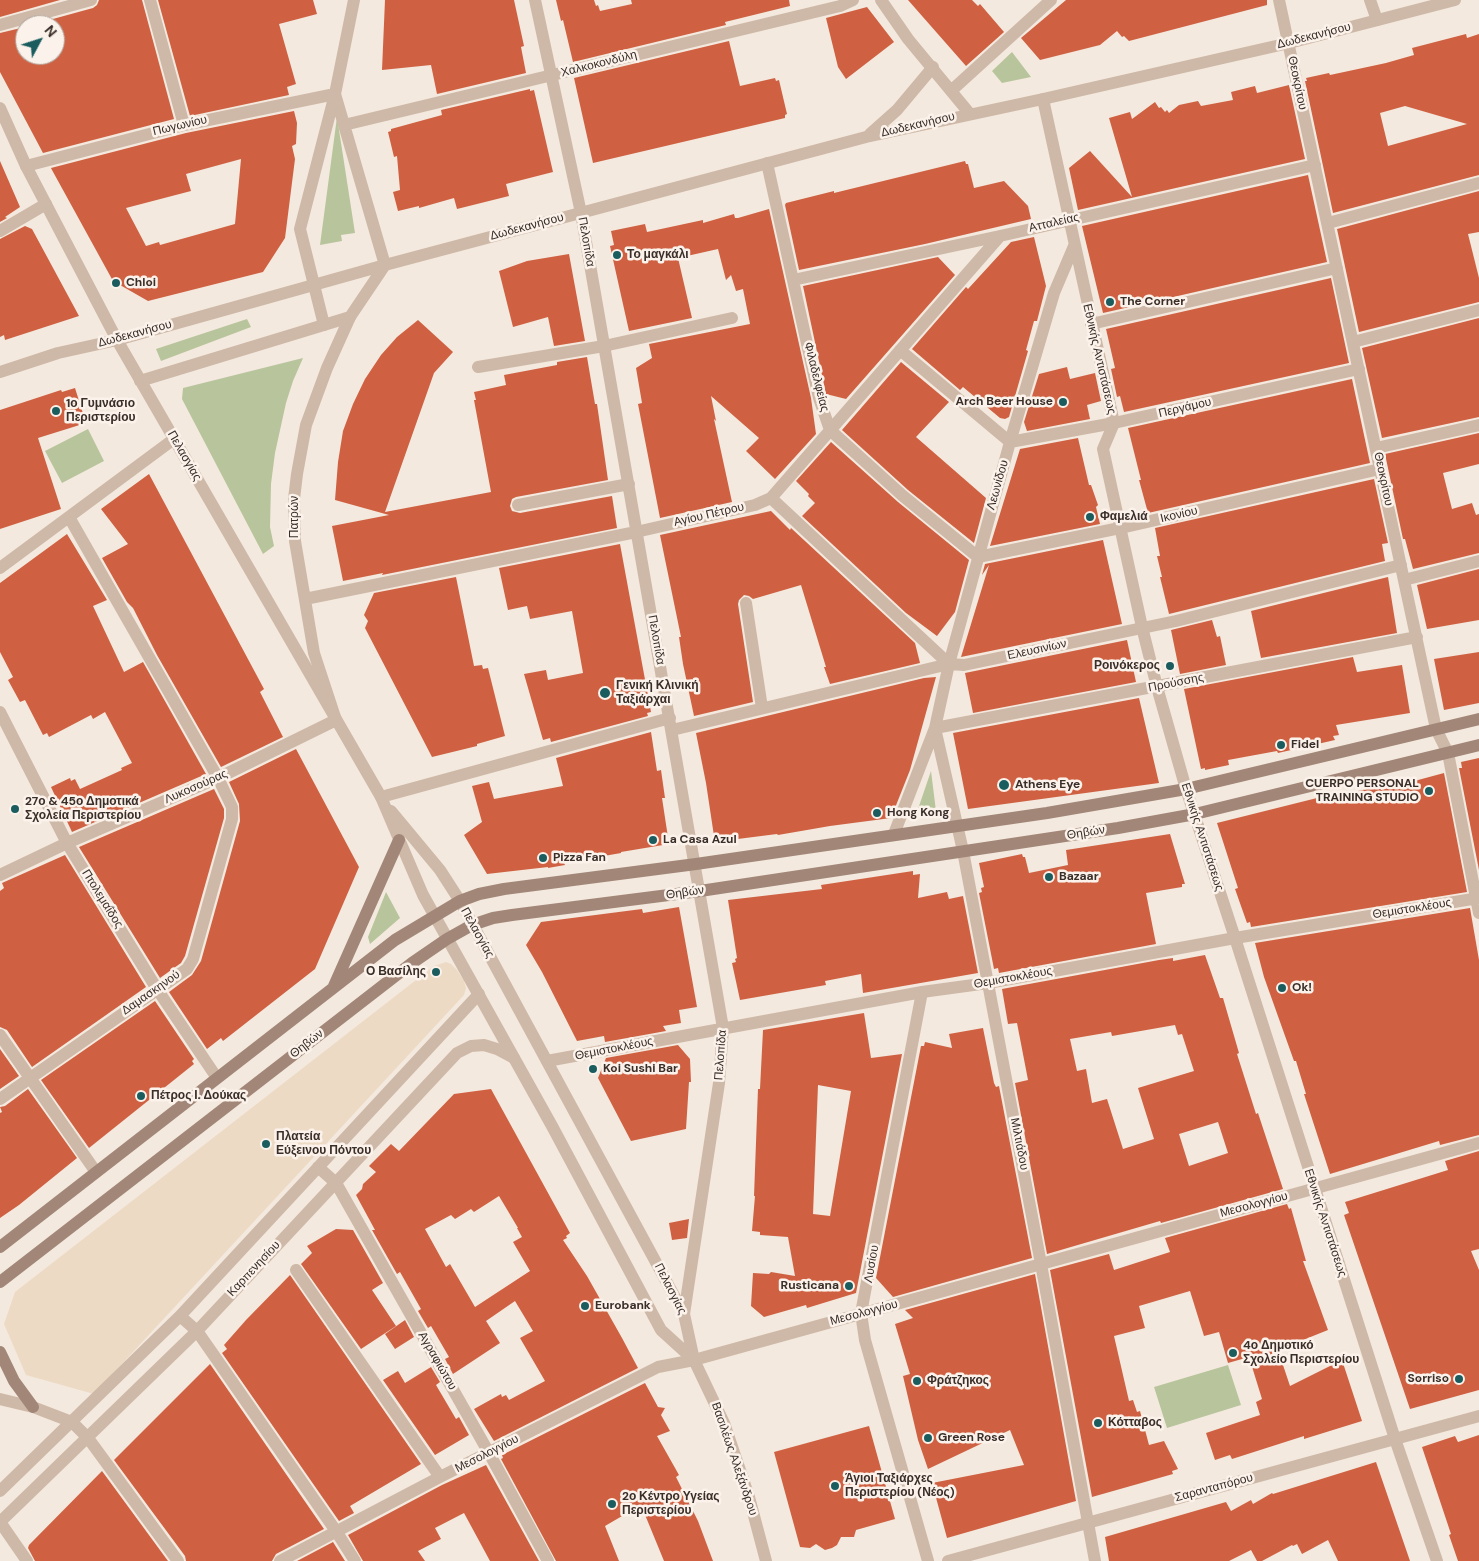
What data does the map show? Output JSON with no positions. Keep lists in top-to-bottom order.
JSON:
{
  "streets": {
    "main road": ["Θηβών"],
    "street": [
      "Δωδεκανήσου",
      "Χαλκοκονδύλη",
      "Θεοκρίτου",
      "Πωγωνίου",
      "Ατταλείας",
      "Πελοπίδα",
      "Εθνικής Αντιστάσεως",
      "Φιλαδελφείας",
      "Περγάμου",
      "Πελασγίας",
      "Λεωνίδου",
      "Αγίου Πέτρου",
      "Ικονίου",
      "Πατρών",
      "Ελευσινίων",
      "Προύσσης",
      "Λυκοσούρας",
      "Πτολεμαΐδος",
      "Θεμιστοκλέους",
      "Δαμασκηνού",
      "Μιλτιάδου",
      "Μεσολογγίου",
      "Λυσίου",
      "Καρπενησίου",
      "Αγραφιώτου",
      "Βασιλέως Αλεξάνδρου",
      "Σαρανταπόρου"
    ]
  },
  "crossings": [
    ["Δωδεκανήσου", "Θεοκρίτου"],
    ["Δωδεκανήσου", "Πελοπίδα"],
    ["Δωδεκανήσου", "Εθνικής Αντιστάσεως"],
    ["Δωδεκανήσου", "Φιλαδελφείας"],
    ["Δωδεκανήσου", "Πελασγίας"],
    ["Χαλκοκονδύλη", "Πελοπίδα"],
    ["Θεοκρίτου", "Ατταλείας"],
    ["Θεοκρίτου", "Περγάμου"],
    ["Θεοκρίτου", "Ικονίου"],
    ["Θεοκρίτου", "Ελευσινίων"],
    ["Θεοκρίτου", "Προύσσης"],
    ["Θεοκρίτου", "Θηβών"],
    ["Θεοκρίτου", "Θεμιστοκλέους"],
    ["Πωγωνίου", "Πελασγίας"],
    ["Ατταλείας", "Εθνικής Αντιστάσεως"],
    ["Ατταλείας", "Φιλαδελφείας"],
    ["Ατταλείας", "Αγίου Πέτρου"],
    ["Πελοπίδα", "Πελασγίας"],
    ["Πελοπίδα", "Αγίου Πέτρου"],
    ["Πελοπίδα", "Ελευσινίων"],
    ["Πελοπίδα", "Θηβών"],
    ["Πελοπίδα", "Θεμιστοκλέους"],
    ["Εθνικής Αντιστάσεως", "Περγάμου"],
    ["Εθνικής Αντιστάσεως", "Λεωνίδου"],
    ["Εθνικής Αντιστάσεως", "Ικονίου"],
    ["Εθνικής Αντιστάσεως", "Ελευσινίων"],
    ["Εθνικής Αντιστάσεως", "Προύσσης"],
    ["Εθνικής Αντιστάσεως", "Θηβών"],
    ["Εθνικής Αντιστάσεως", "Θεμιστοκλέους"],
    ["Εθνικής Αντιστάσεως", "Μεσολογγίου"],
    ["Εθνικής Αντιστάσεως", "Σαρανταπόρου"],
    ["Φιλαδελφείας", "Λεωνίδου"],
    ["Φιλαδελφείας", "Αγίου Πέτρου"],
    ["Φιλαδελφείας", "Ικονίου"],
    ["Περγάμου", "Λεωνίδου"],
    ["Πελασγίας", "Πατρών"],
    ["Πελασγίας", "Ελευσινίων"],
    ["Πελασγίας", "Λυκοσούρας"],
    ["Πελασγίας", "Θηβών"],
    ["Πελασγίας", "Θεμιστοκλέους"],
    ["Πελασγίας", "Μεσολογγίου"],
    ["Πελασγίας", "Καρπενησίου"],
    ["Πελασγίας", "Βασιλέως Αλεξάνδρου"],
    ["Λεωνίδου", "Ικονίου"],
    ["Λεωνίδου", "Ελευσινίων"],
    ["Λεωνίδου", "Προύσσης"],
    ["Λεωνίδου", "Μιλτιάδου"],
    ["Αγίου Πέτρου", "Πατρών"],
    ["Πατρών", "Λυκοσούρας"],
    ["Προύσσης", "Μιλτιάδου"],
    ["Λυκοσούρας", "Πτολεμαΐδος"],
    ["Λυκοσούρας", "Δαμασκηνού"],
    ["Θηβών", "Μιλτιάδου"],
    ["Πτολεμαΐδος", "Δαμασκηνού"],
    ["Θεμιστοκλέους", "Μιλτιάδου"],
    ["Θεμιστοκλέους", "Λυσίου"],
    ["Μιλτιάδου", "Μεσολογγίου"],
    ["Μιλτιάδου", "Σαρανταπόρου"],
    ["Μεσολογγίου", "Λυσίου"],
    ["Μεσολογγίου", "Αγραφιώτου"],
    ["Μεσολογγίου", "Βασιλέως Αλεξάνδρου"],
    ["Καρπενησίου", "Αγραφιώτου"]
  ],
  "places": [
    "Το μαγκάλι",
    "Chloi",
    "The Corner",
    "Arch Beer House",
    "1ο Γυμνάσιο Περιστερίου",
    "Φαμελιά",
    "Ροινόκερος",
    "Γενική Κλινική Ταξιάρχαι",
    "Fidel",
    "Athens Eye",
    "CUERPO PERSONAL TRAINING STUDIO",
    "27ο & 45ο Δημοτικά Σχολεία Περιστερίου",
    "Hong Kong",
    "La Casa Azul",
    "Pizza Fan",
    "Bazaar",
    "Ο Βασίλης",
    "Ok!",
    "Koi Sushi Bar",
    "Πέτρος Ι. Δούκας",
    "Πλατεία Εύξεινου Πόντου",
    "Rusticana",
    "Eurobank",
    "4ο Δημοτικό Σχολείο Περιστερίου",
    "Sorriso",
    "Φράτζηκος",
    "Κότταβος",
    "Green Rose",
    "Άγιοι Ταξιάρχες Περιστερίου (Νέος)",
    "2ο Κέντρο Υγείας Περιστερίου"
  ],
  "north": "top right"
}
